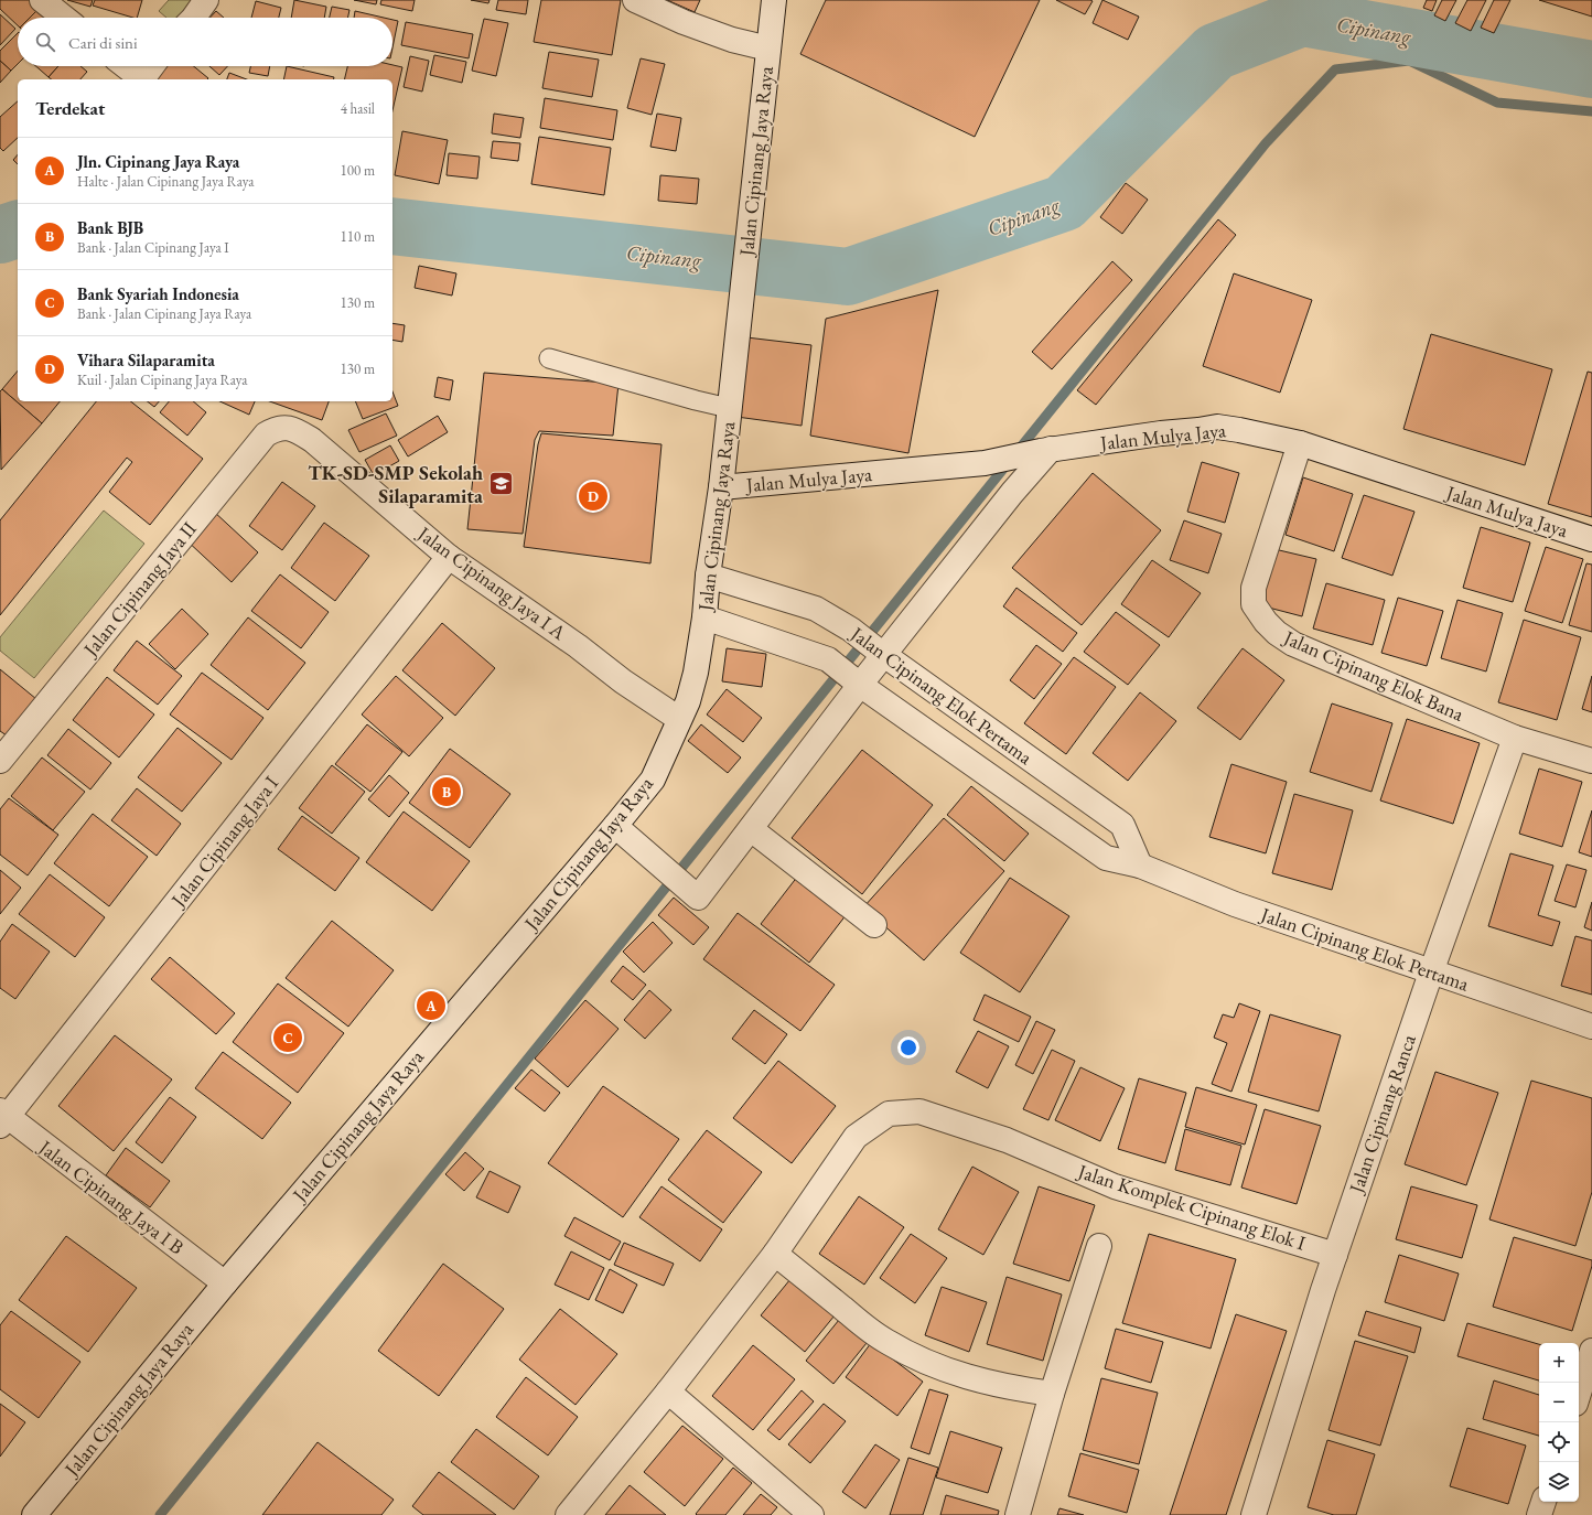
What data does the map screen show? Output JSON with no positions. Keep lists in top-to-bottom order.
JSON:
{
  "streets": {
    "street": [
      "Jalan Cipinang Jaya Raya",
      "Jalan Mulya Jaya",
      "Jalan Cipinang Jaya I A",
      "Jalan Cipinang Jaya II",
      "Jalan Cipinang Elok Bana",
      "Jalan Cipinang Elok Pertama",
      "Jalan Cipinang Jaya I",
      "Jalan Cipinang Ranca",
      "Jalan Cipinang Jaya I B",
      "Jalan Komplek Cipinang Elok I"
    ]
  },
  "crossings": [
    ["Jalan Cipinang Jaya Raya", "Jalan Mulya Jaya"],
    ["Jalan Cipinang Jaya Raya", "Jalan Cipinang Jaya I A"],
    ["Jalan Cipinang Jaya Raya", "Jalan Cipinang Elok Pertama"],
    ["Jalan Cipinang Jaya Raya", "Jalan Cipinang Jaya I B"],
    ["Jalan Mulya Jaya", "Jalan Cipinang Elok Bana"],
    ["Jalan Cipinang Jaya I A", "Jalan Cipinang Jaya II"],
    ["Jalan Cipinang Jaya I A", "Jalan Cipinang Jaya I"],
    ["Jalan Cipinang Elok Pertama", "Jalan Cipinang Ranca"],
    ["Jalan Cipinang Jaya I", "Jalan Cipinang Jaya I B"],
    ["Jalan Cipinang Ranca", "Jalan Komplek Cipinang Elok I"]
  ],
  "water": ["Cipinang"],
  "places": {
    "school or university": ["TK-SD-SMP Sekolah Silaparamita"]
  },
  "page": {
    "search": "Cari di sini",
    "heading": ["Terdekat", "4 hasil"],
    "list": [
      {
        "mark": "A",
        "name": "Jln. Cipinang Jaya Raya",
        "note": "Halte · Jalan Cipinang Jaya Raya",
        "value": "100 m"
      },
      {
        "mark": "B",
        "name": "Bank BJB",
        "note": "Bank · Jalan Cipinang Jaya I",
        "value": "110 m"
      },
      {
        "mark": "C",
        "name": "Bank Syariah Indonesia",
        "note": "Bank · Jalan Cipinang Jaya Raya",
        "value": "130 m"
      },
      {
        "mark": "D",
        "name": "Vihara Silaparamita",
        "note": "Kuil · Jalan Cipinang Jaya Raya",
        "value": "130 m"
      }
    ],
    "pins": [
      "D",
      "B",
      "A",
      "C"
    ],
    "map_buttons": ["+", "−"]
  }
}
